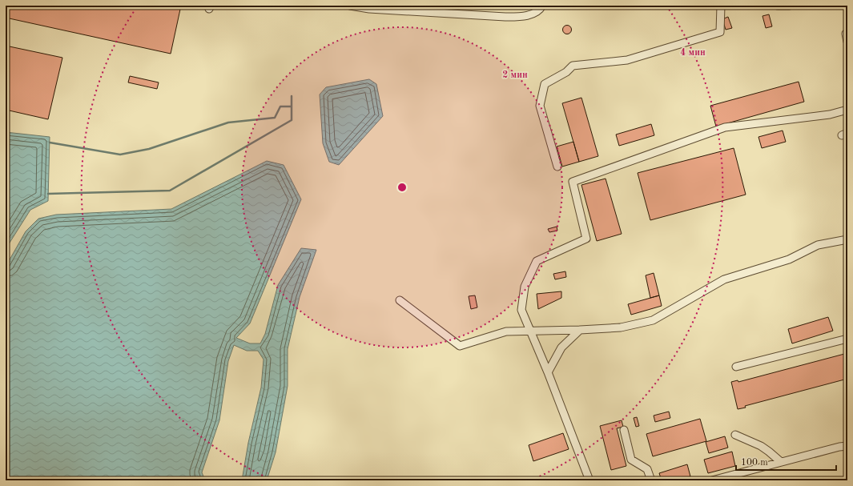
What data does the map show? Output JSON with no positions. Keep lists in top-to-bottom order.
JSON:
{
  "scale_bar": "100 m",
  "rings": ["4 мин", "2 мин"]
}
